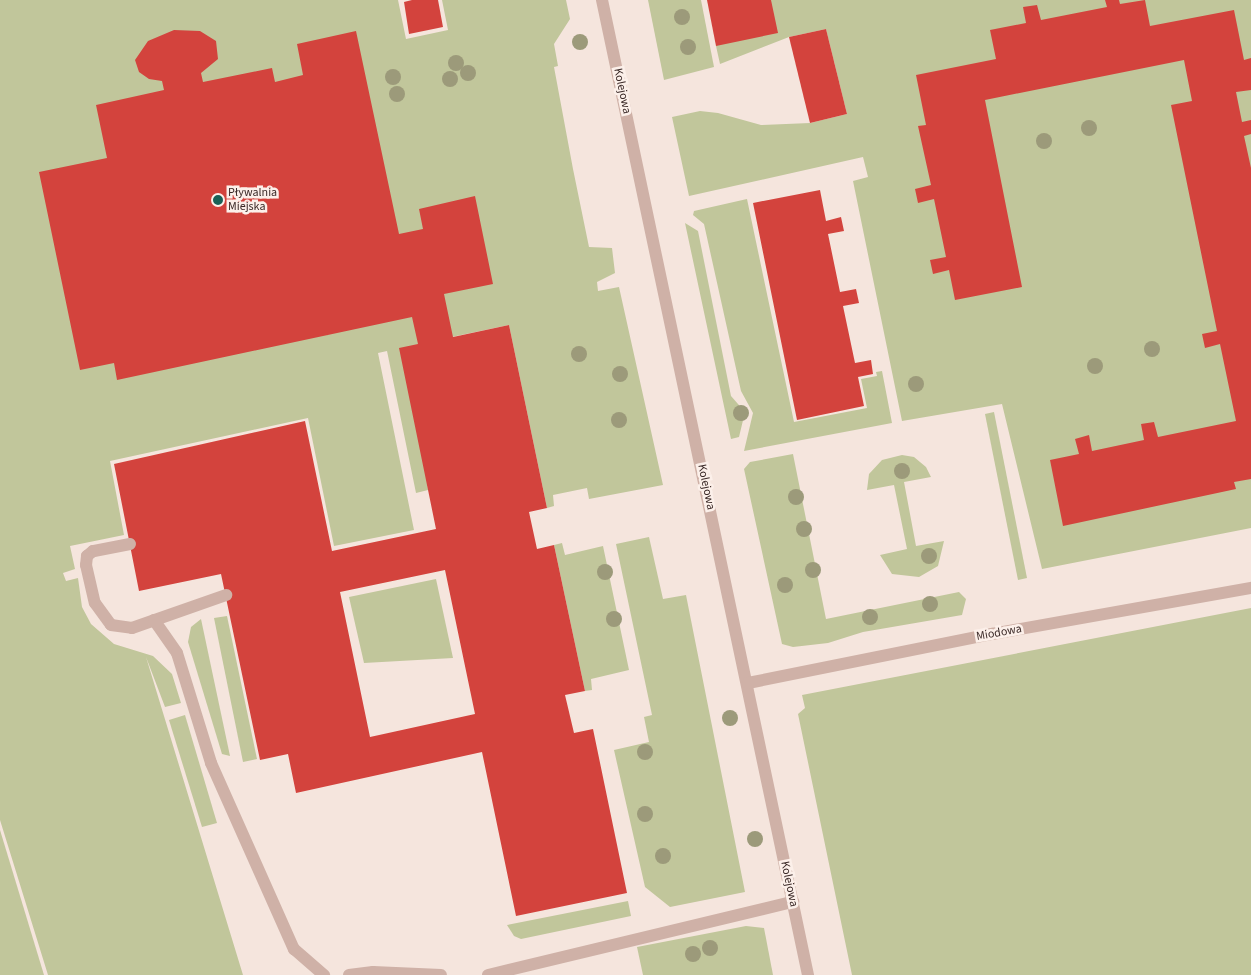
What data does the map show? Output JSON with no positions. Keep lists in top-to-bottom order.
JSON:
{
  "streets": {
    "street": ["Kolejowa", "Miodowa"]
  },
  "crossings": [
    ["Kolejowa", "Miodowa"]
  ],
  "places": ["Pływalnia Miejska"]
}
